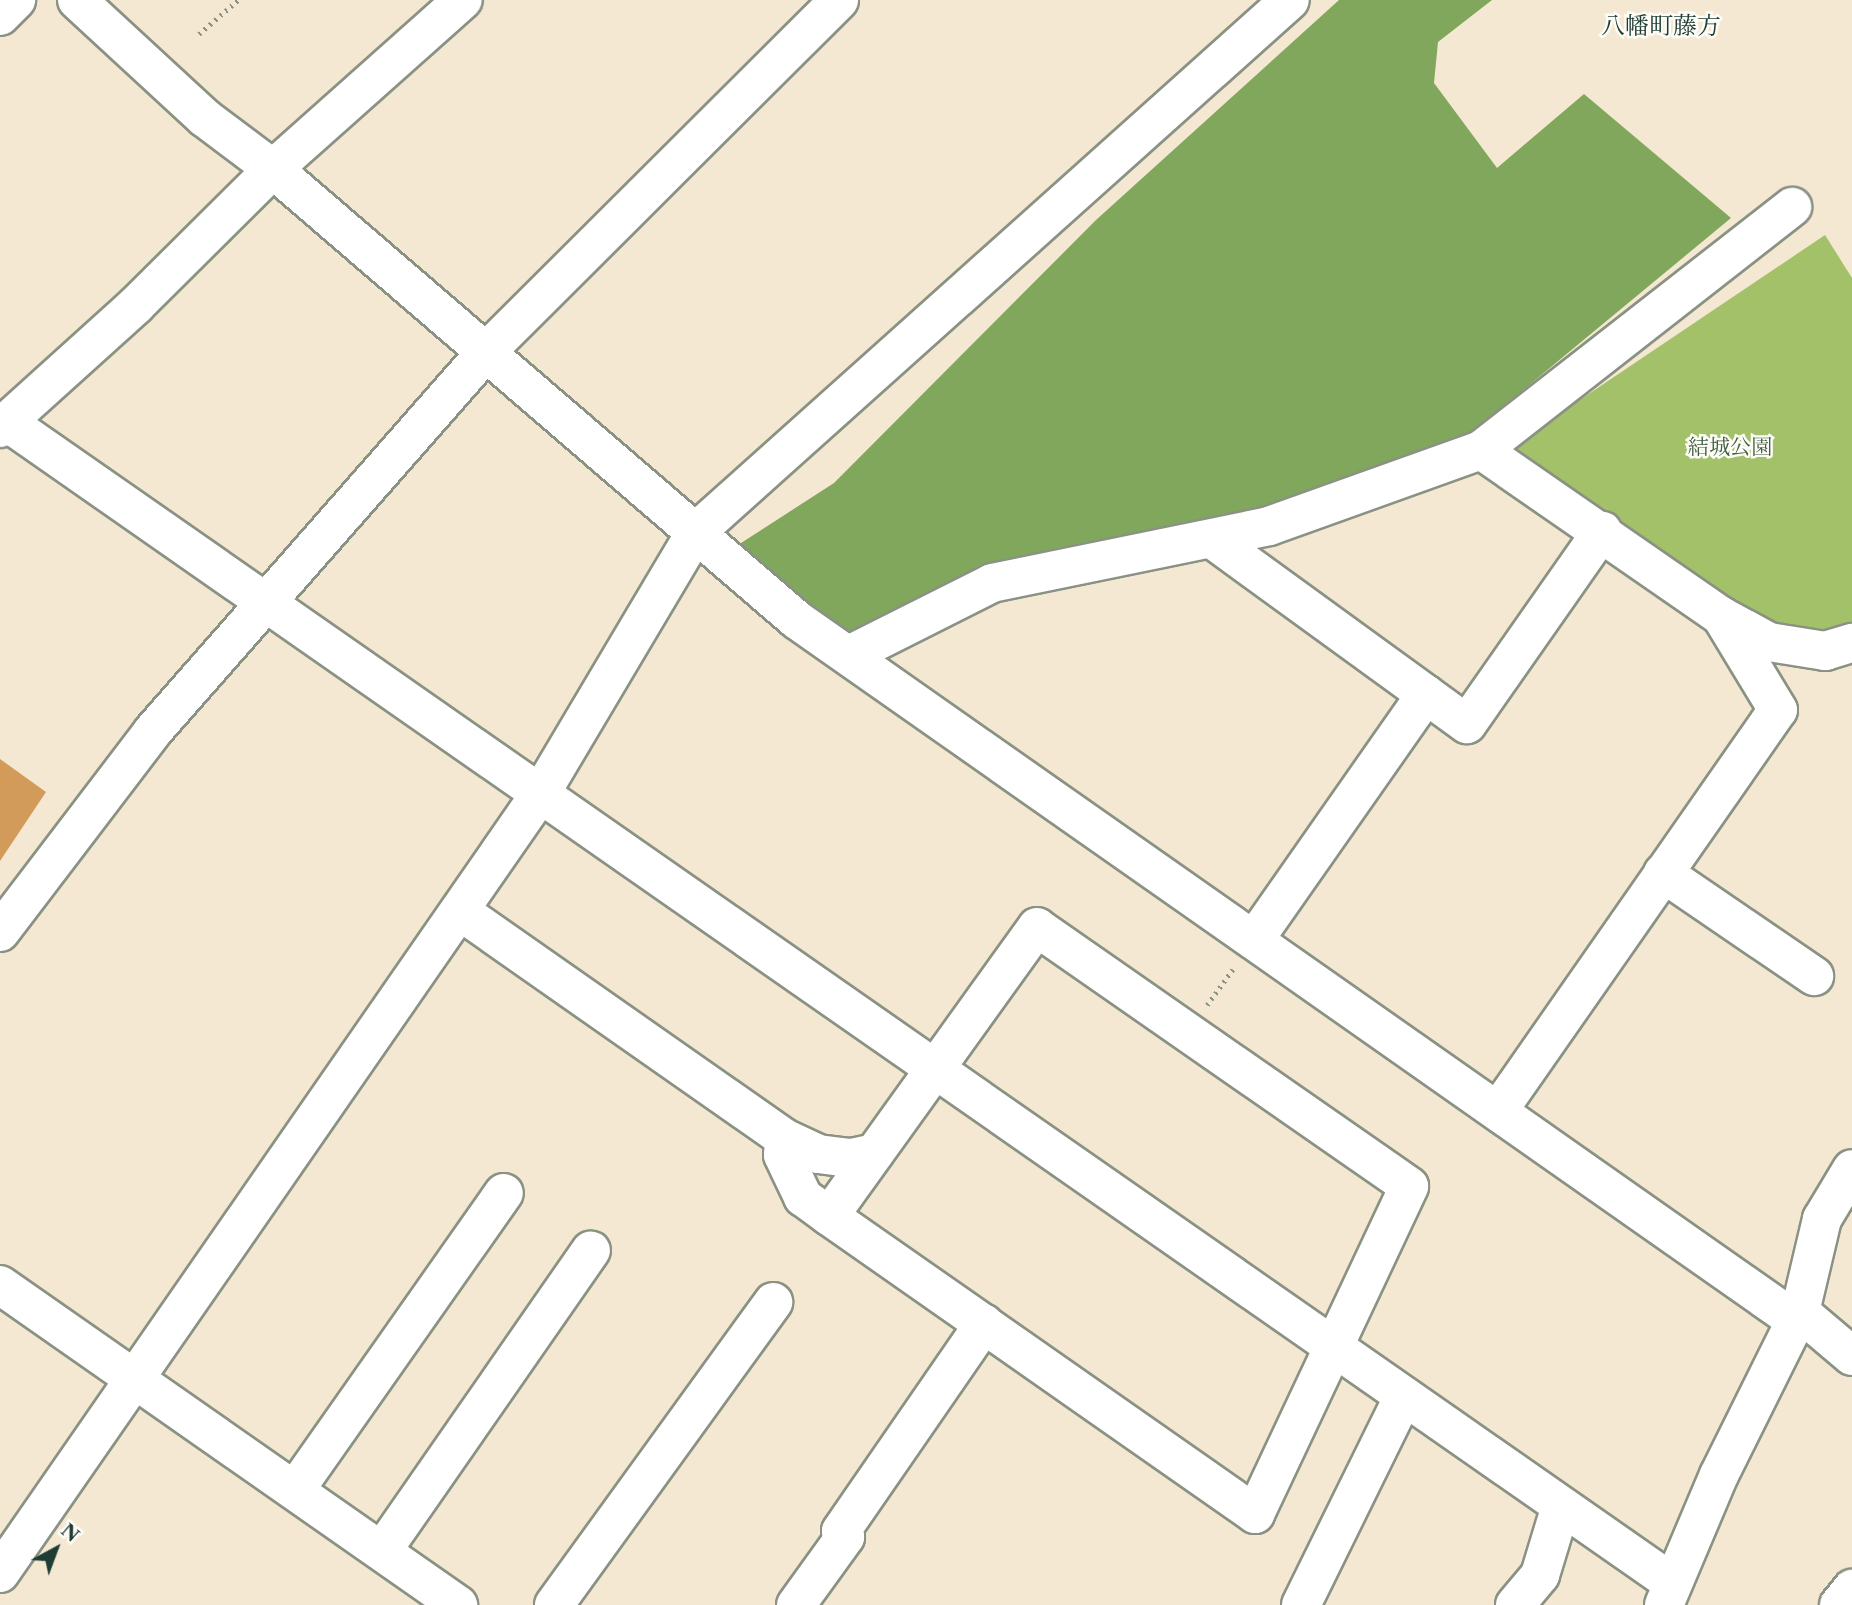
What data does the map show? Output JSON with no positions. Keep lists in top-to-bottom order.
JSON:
{
  "districts": ["八幡町藤方"],
  "parks": ["結城公園"],
  "north": "top right"
}
